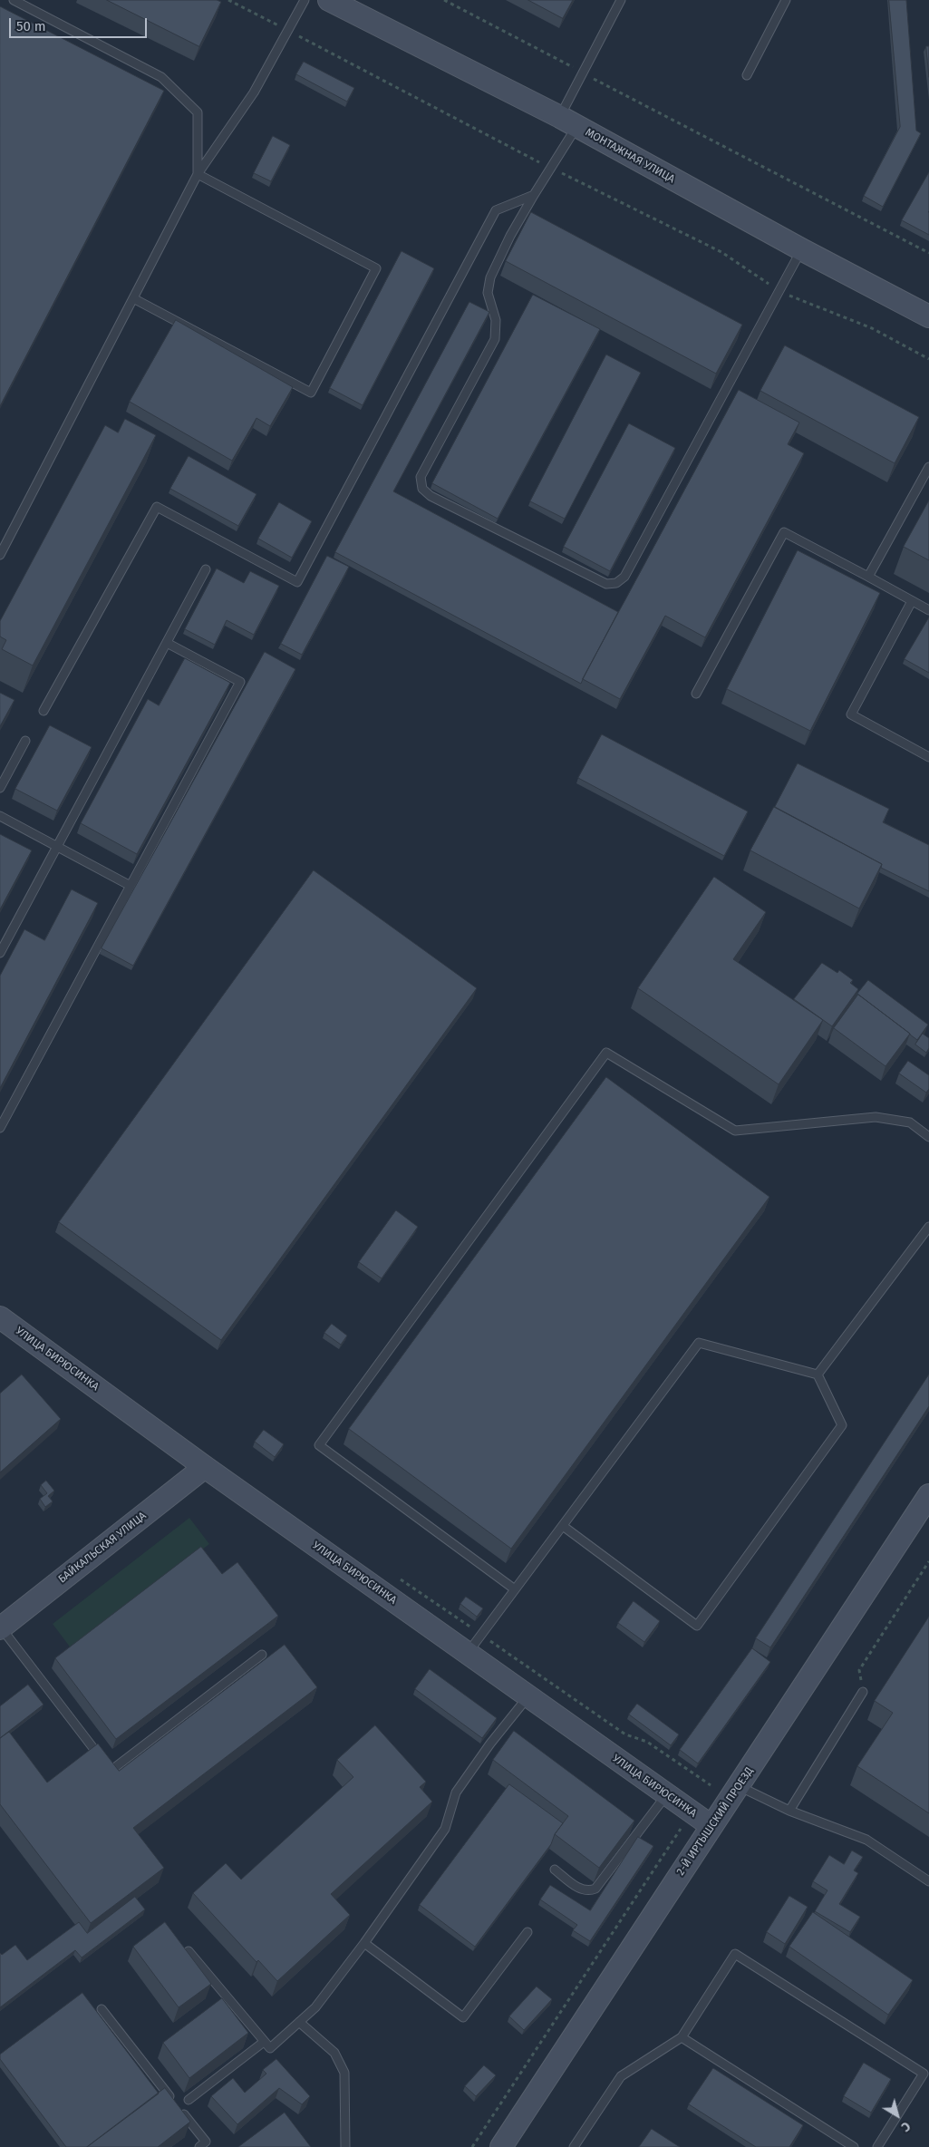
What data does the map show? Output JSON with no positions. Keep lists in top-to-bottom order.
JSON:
{
  "streets": {
    "street": [
      "МОНТАЖНАЯ УЛИЦА",
      "УЛИЦА БИРЮСИНКА",
      "БАЙКАЛЬСКАЯ УЛИЦА",
      "2-Й ИРТЫШСКИЙ ПРОЕЗД"
    ]
  },
  "crossings": [
    ["УЛИЦА БИРЮСИНКА", "БАЙКАЛЬСКАЯ УЛИЦА"],
    ["УЛИЦА БИРЮСИНКА", "2-Й ИРТЫШСКИЙ ПРОЕЗД"]
  ],
  "scale_bar": "50 m",
  "north": "bottom right"
}
